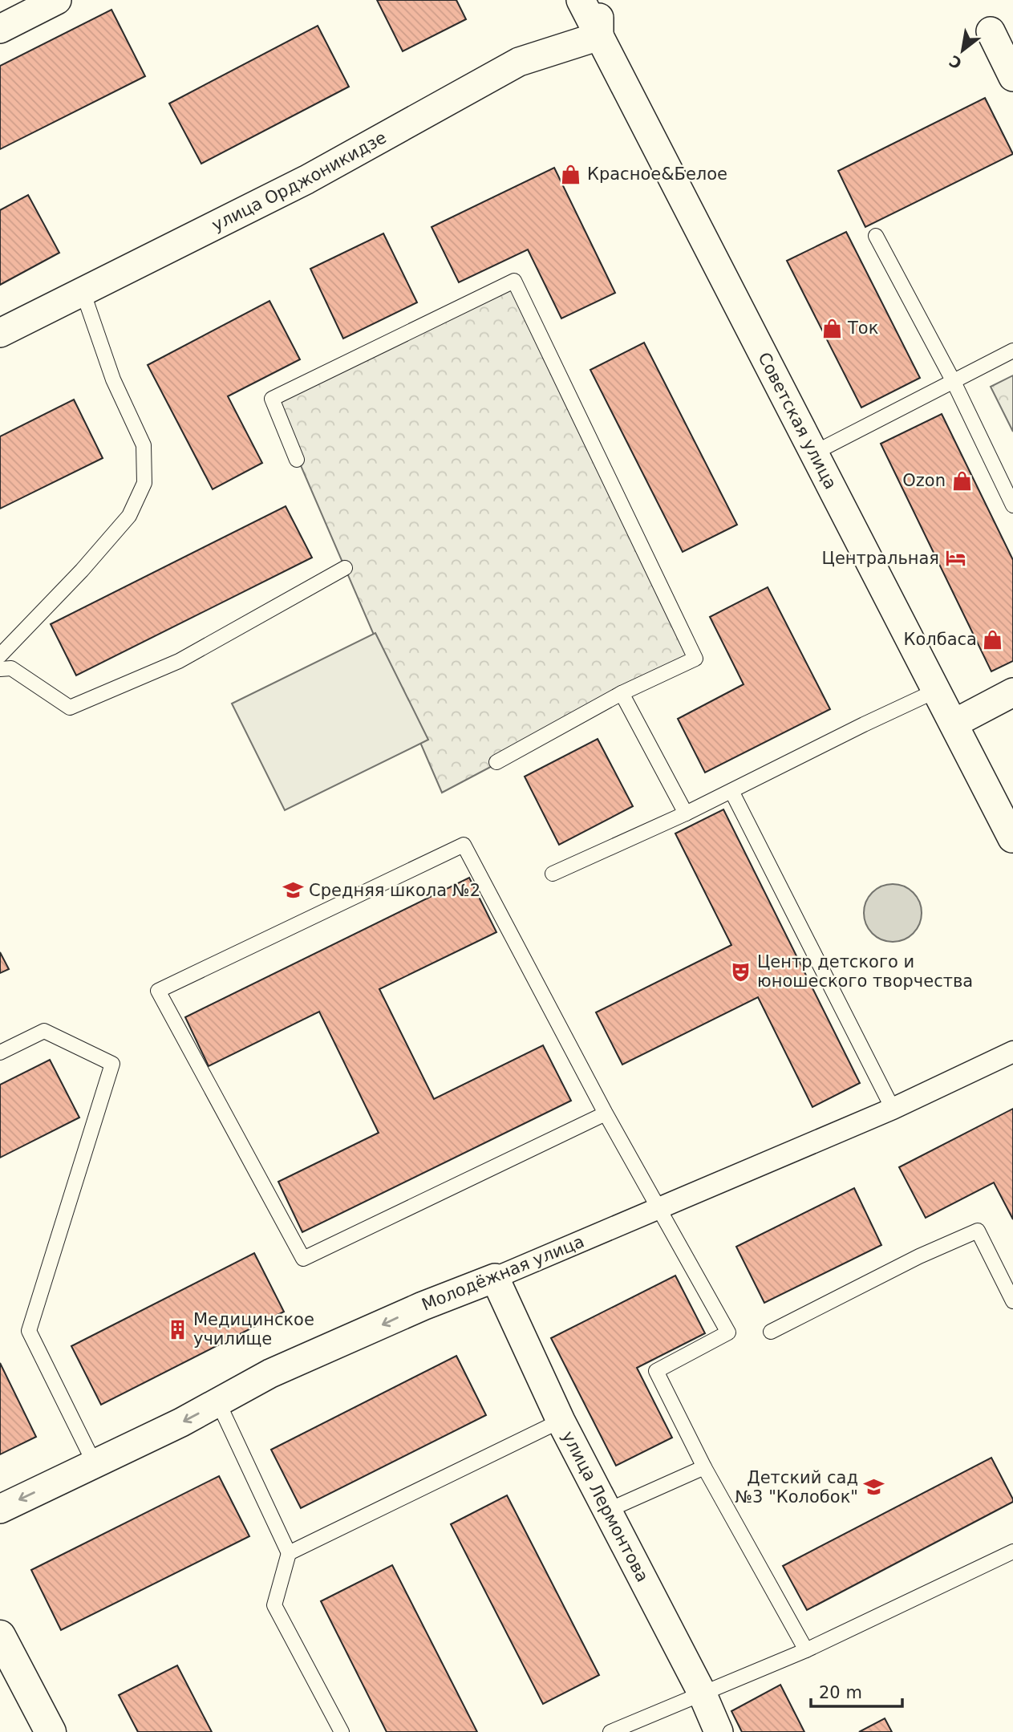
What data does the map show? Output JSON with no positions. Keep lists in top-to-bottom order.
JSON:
{
  "streets": {
    "street": [
      "улица Орджоникидзе",
      "Советская улица",
      "Молодёжная улица",
      "улица Лермонтова"
    ]
  },
  "crossings": [
    ["улица Орджоникидзе", "Советская улица"],
    ["Молодёжная улица", "улица Лермонтова"]
  ],
  "one_way": ["Молодёжная улица"],
  "places": {
    "shop": [
      "Красное&Белое",
      "Ток",
      "Ozon",
      "Колбаса"
    ],
    "hotel": ["Центральная"],
    "school or university": ["Средняя школа №2", "Детский сад №3 \"Колобок\""],
    "theatre": ["Центр детского и юношеского творчества"],
    "building": ["Медицинское училище"]
  },
  "scale_bar": "20 m",
  "north": "bottom left"
}
